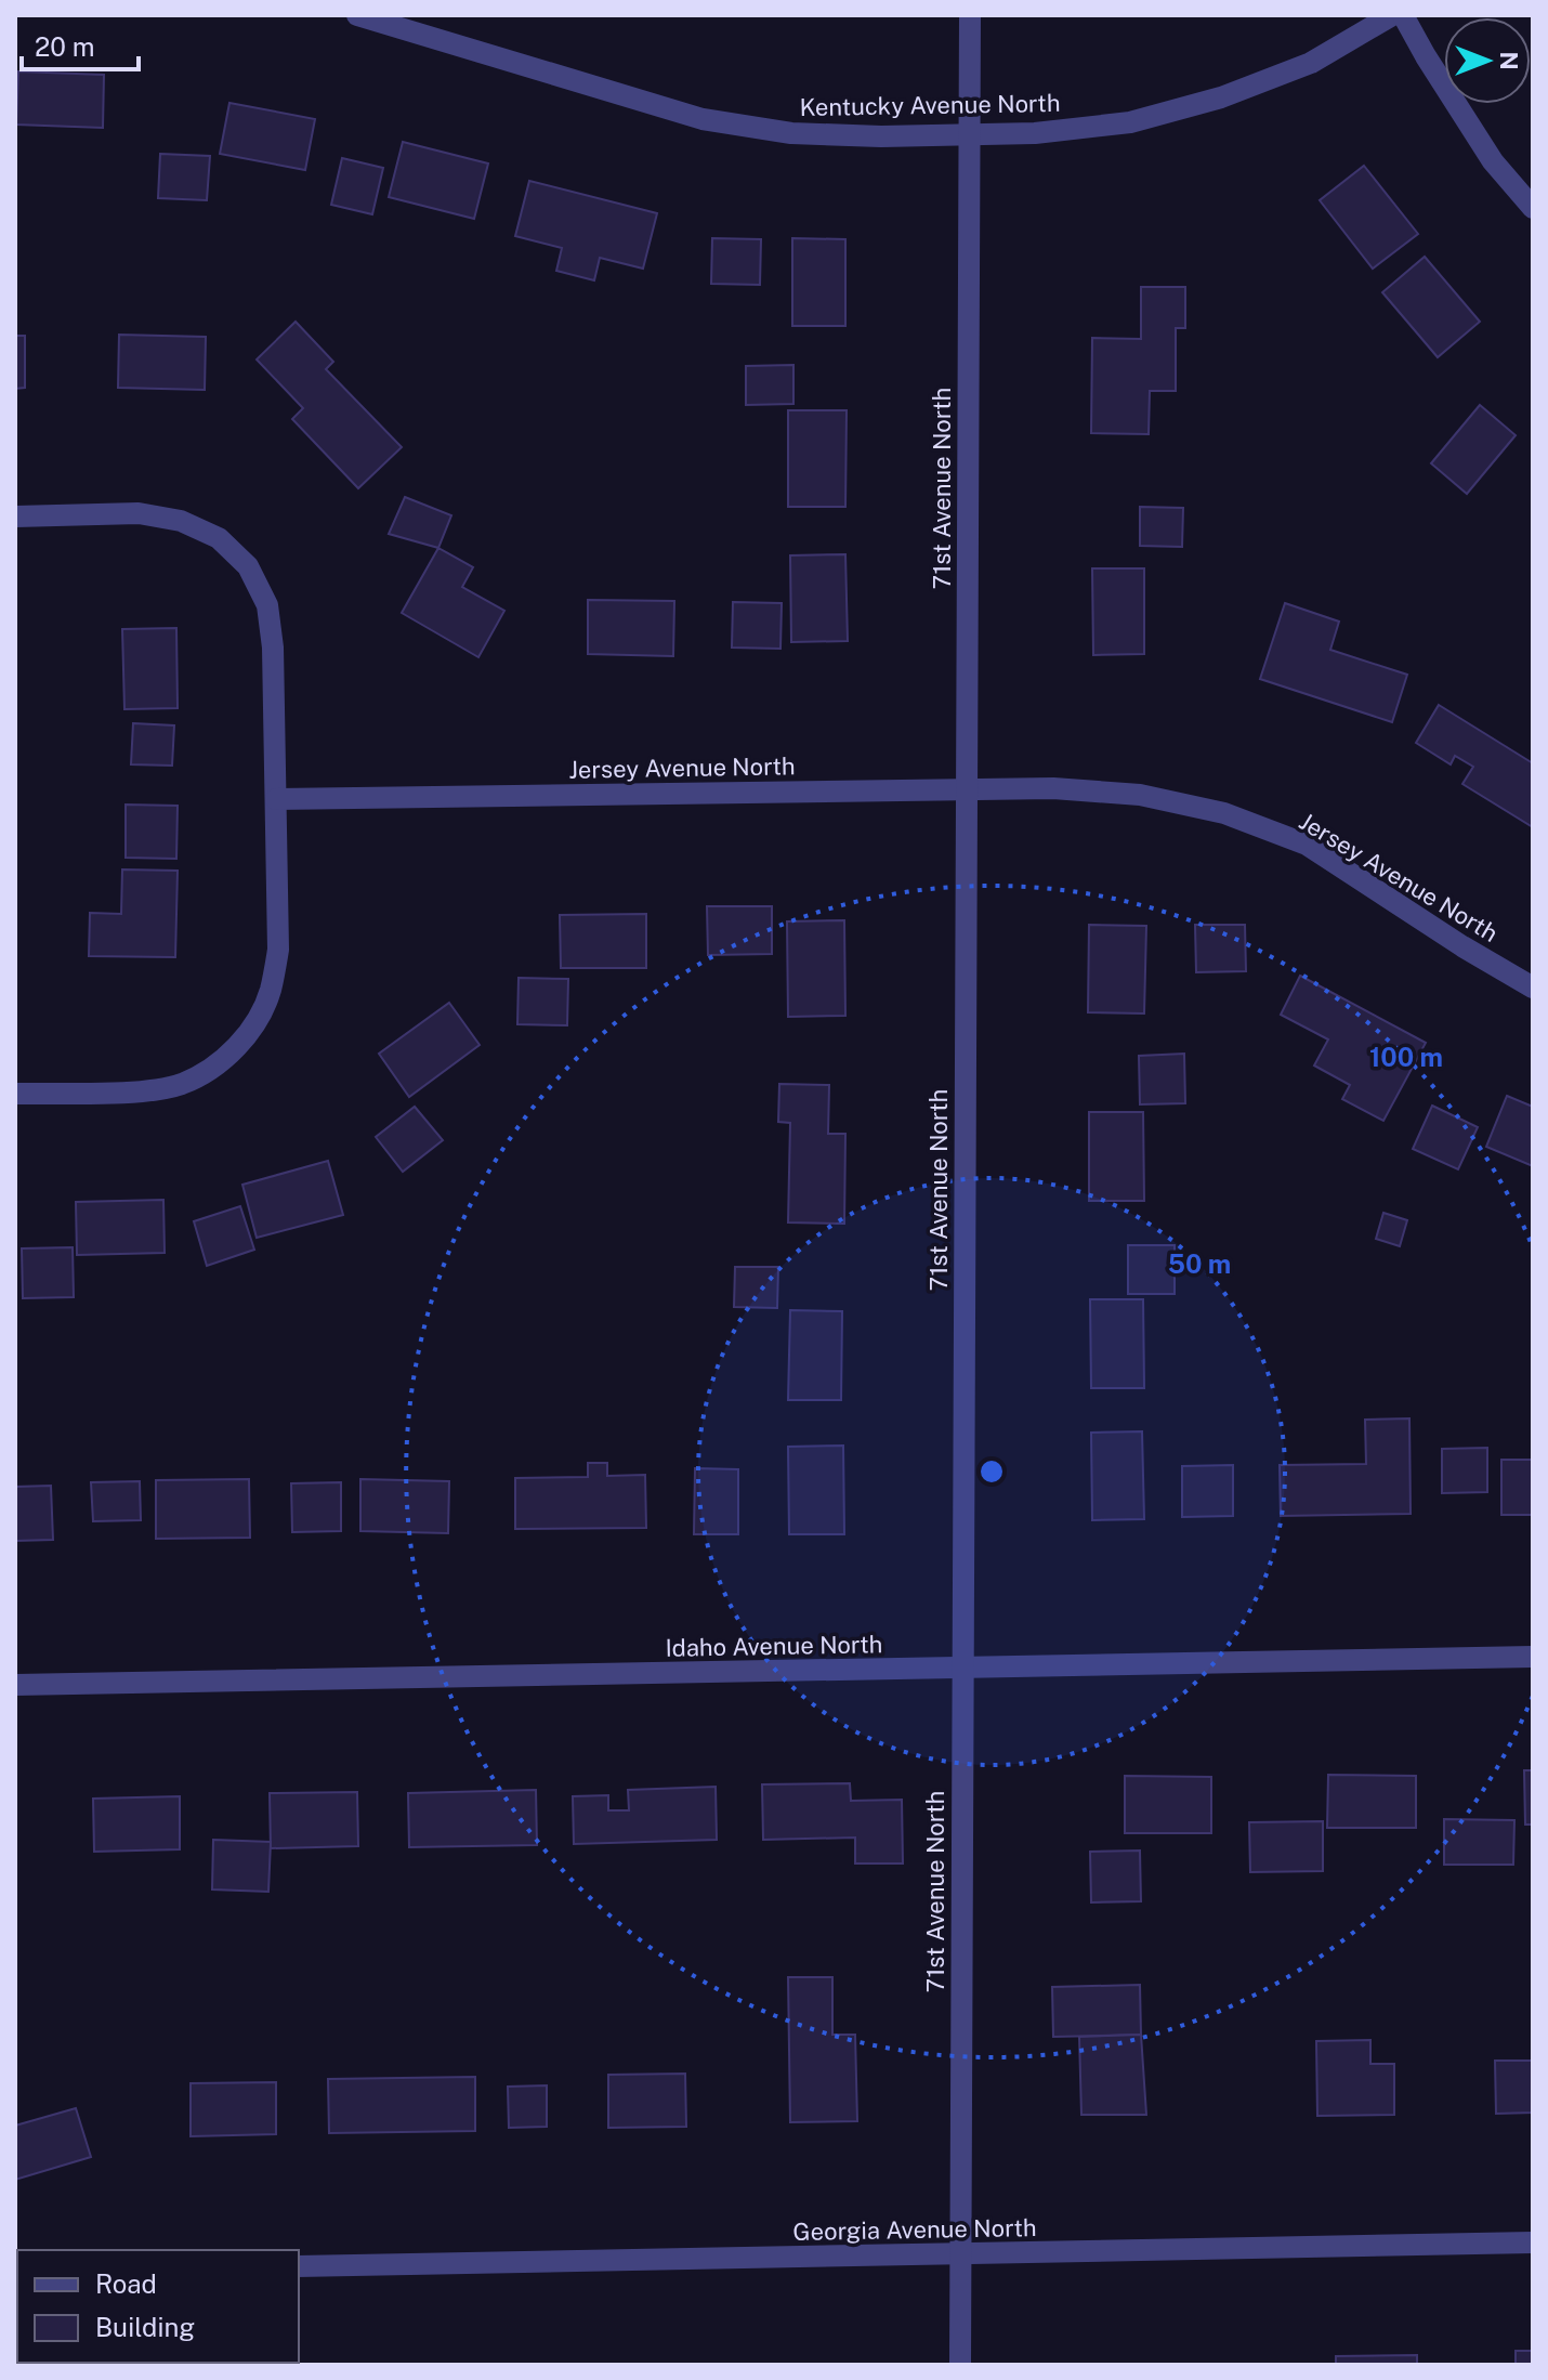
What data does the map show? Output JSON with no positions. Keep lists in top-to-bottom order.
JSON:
{
  "streets": {
    "street": [
      "Kentucky Avenue North",
      "71st Avenue North",
      "Jersey Avenue North",
      "Idaho Avenue North",
      "Georgia Avenue North"
    ]
  },
  "crossings": [
    ["Kentucky Avenue North", "71st Avenue North"],
    ["71st Avenue North", "Jersey Avenue North"],
    ["71st Avenue North", "Idaho Avenue North"],
    ["71st Avenue North", "Georgia Avenue North"]
  ],
  "legend": ["Road", "Building"],
  "scale_bar": "20 m",
  "north": "right",
  "rings": ["100 m", "50 m"]
}
